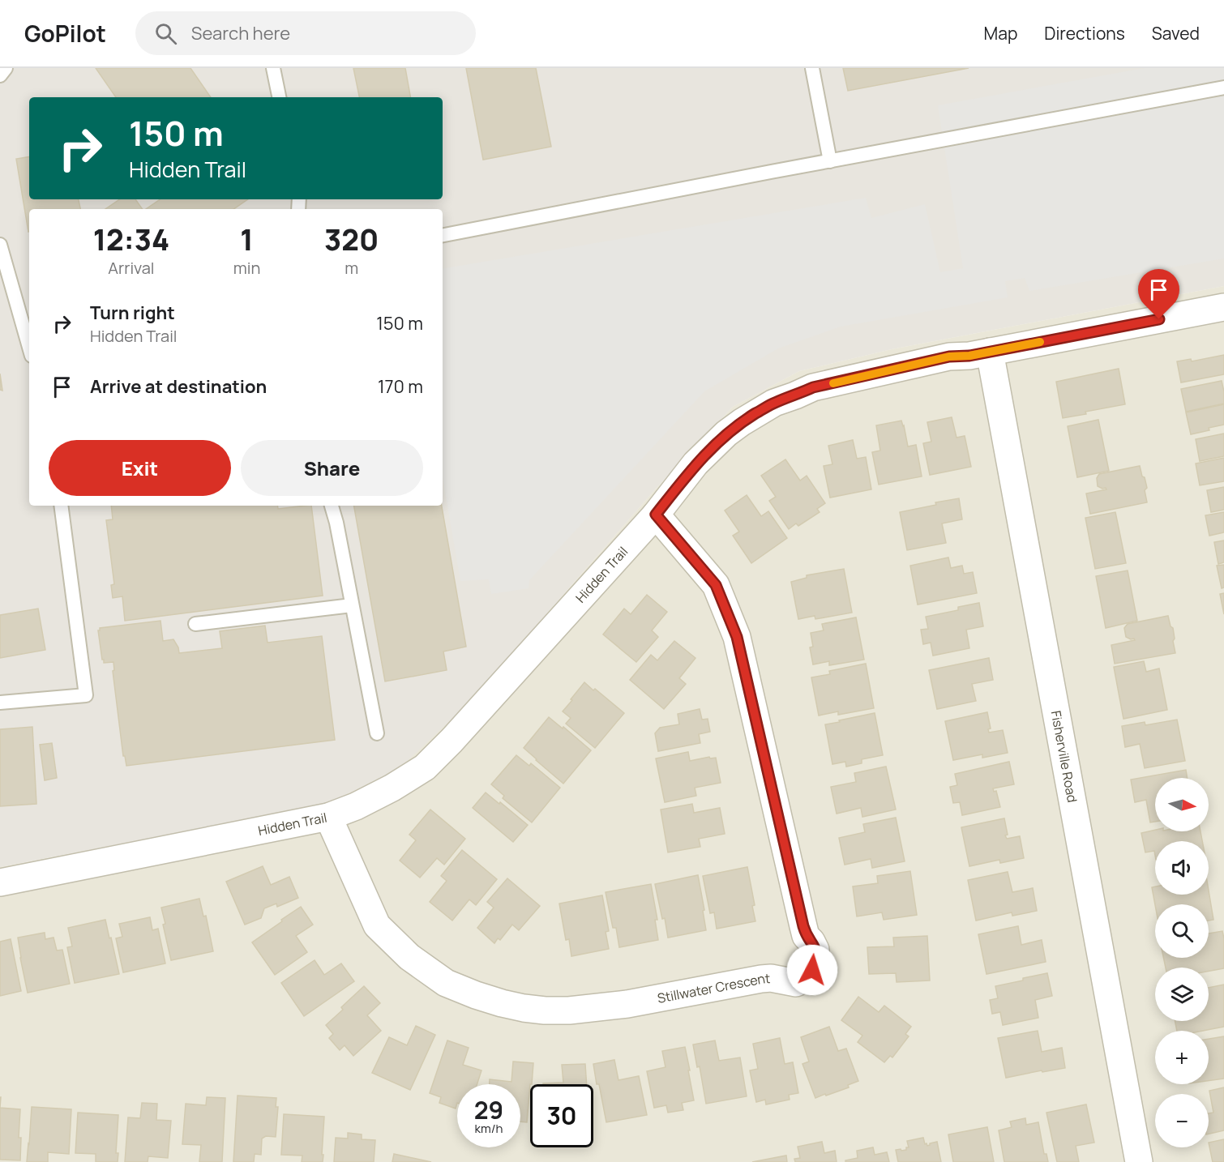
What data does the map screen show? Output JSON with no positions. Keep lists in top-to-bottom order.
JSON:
{
  "streets": {
    "street": ["Hidden Trail", "Fisherville Road", "Stillwater Crescent"]
  },
  "crossings": [
    ["Hidden Trail", "Fisherville Road"],
    ["Hidden Trail", "Stillwater Crescent"]
  ],
  "north": "right",
  "page": {
    "header": "GoPilot",
    "search": "Search here",
    "nav": ["Map", "Directions", "Saved"],
    "turn": ["150 m", "Hidden Trail"],
    "eta": [
      "12:34",
      "Arrival",
      "1",
      "min",
      "320",
      "m"
    ],
    "list": [
      {
        "name": "Turn right",
        "note": "Hidden Trail",
        "value": "150 m"
      },
      {
        "name": "Arrive at destination",
        "value": "170 m"
      }
    ],
    "buttons": ["Exit", "Share"],
    "map_buttons": ["+", "−"],
    "speed": "29 km/h",
    "limit": "30"
  }
}
